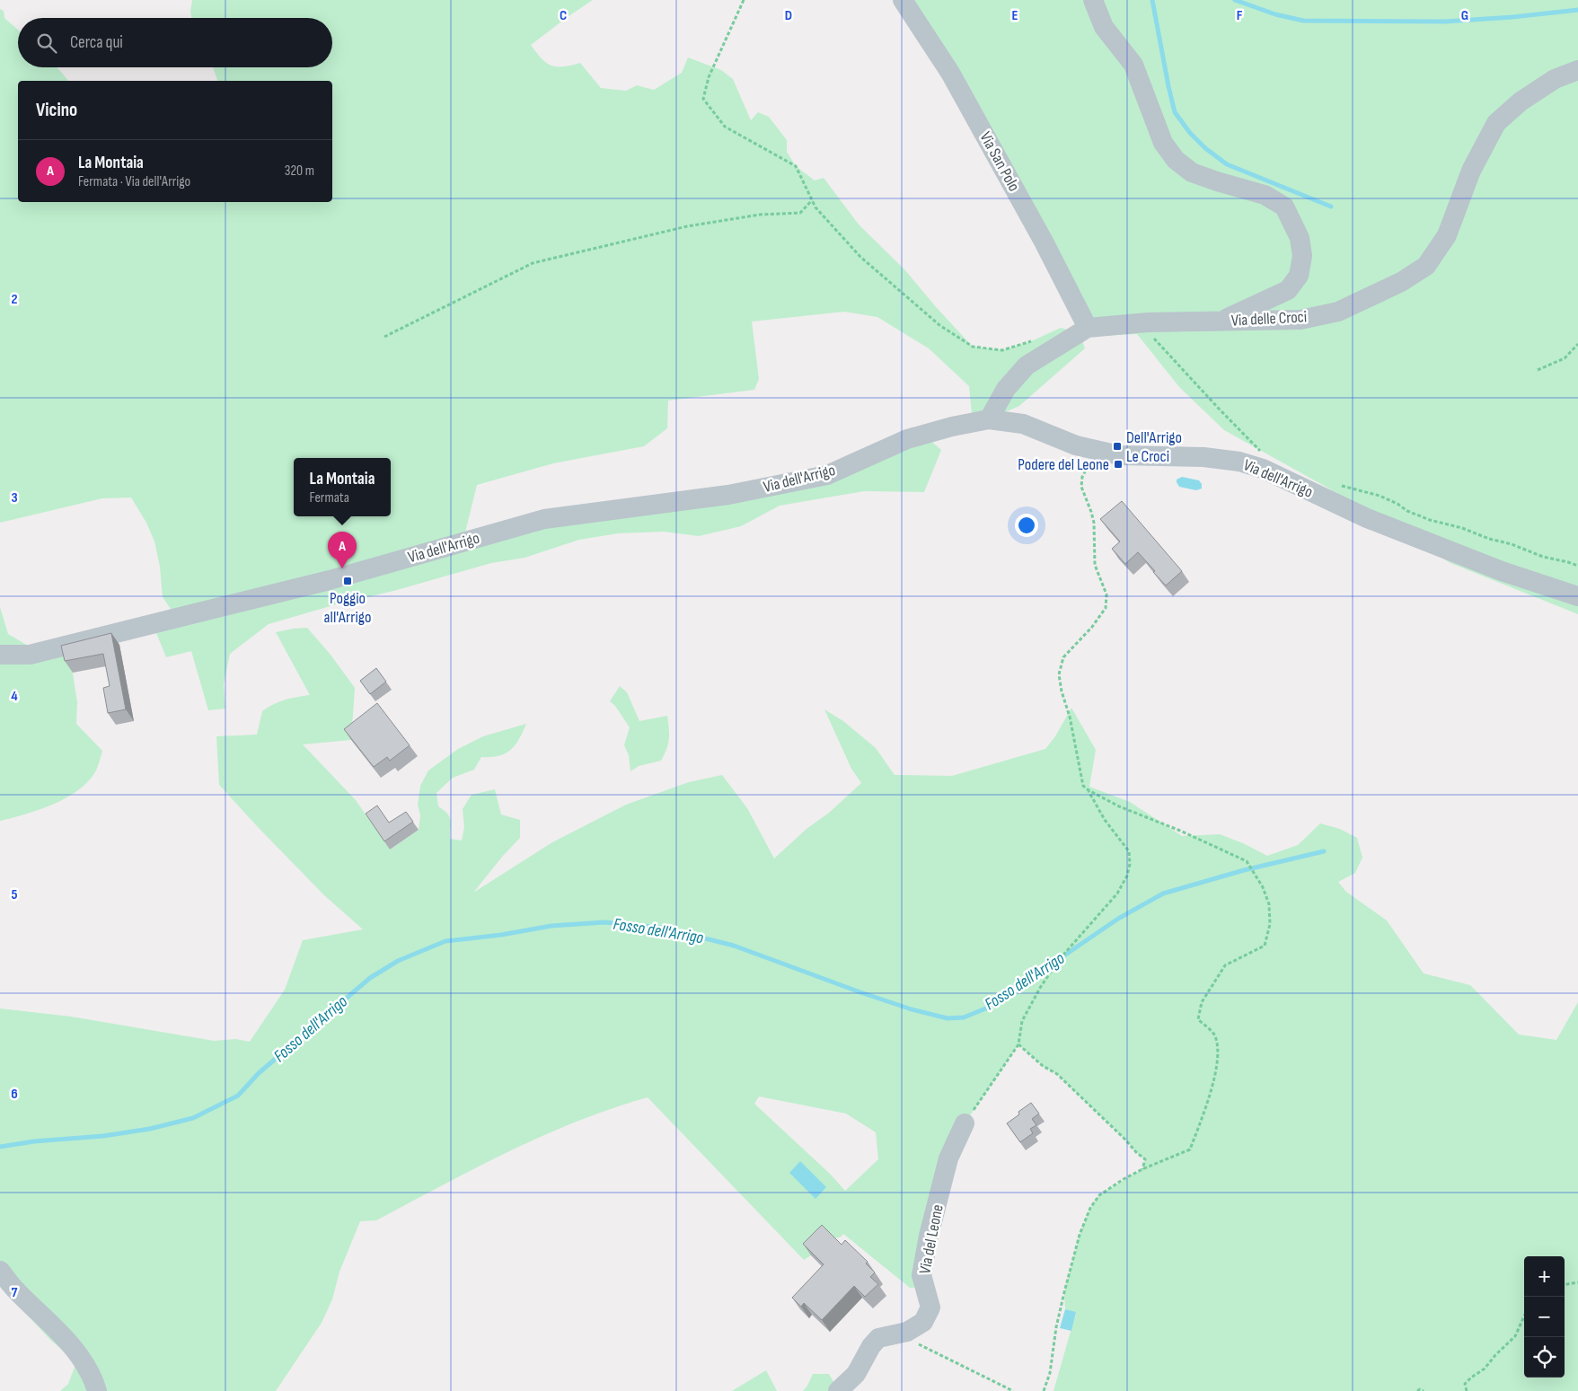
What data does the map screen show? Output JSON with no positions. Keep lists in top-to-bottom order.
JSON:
{
  "streets": {
    "street": [
      "Via San Polo",
      "Via delle Croci",
      "Via dell'Arrigo",
      "Via del Leone"
    ]
  },
  "crossings": [
    ["Via San Polo", "Via delle Croci"],
    ["Via delle Croci", "Via dell'Arrigo"]
  ],
  "water": ["Fosso dell'Arrigo"],
  "places": {
    "transit": ["Dell'Arrigo Le Croci", "Podere del Leone", "Poggio all'Arrigo"]
  },
  "page": {
    "search": "Cerca qui",
    "heading": "Vicino",
    "list": [
      {
        "mark": "A",
        "name": "La Montaia",
        "note": "Fermata · Via dell'Arrigo",
        "value": "320 m"
      }
    ],
    "popup": ["La Montaia", "Fermata"],
    "pins": "A",
    "map_buttons": ["+", "−"]
  },
  "grid": {
    "columns": [
      "C",
      "D",
      "E",
      "F",
      "G"
    ],
    "rows": [
      "2",
      "3",
      "4",
      "5",
      "6",
      "7"
    ]
  }
}
